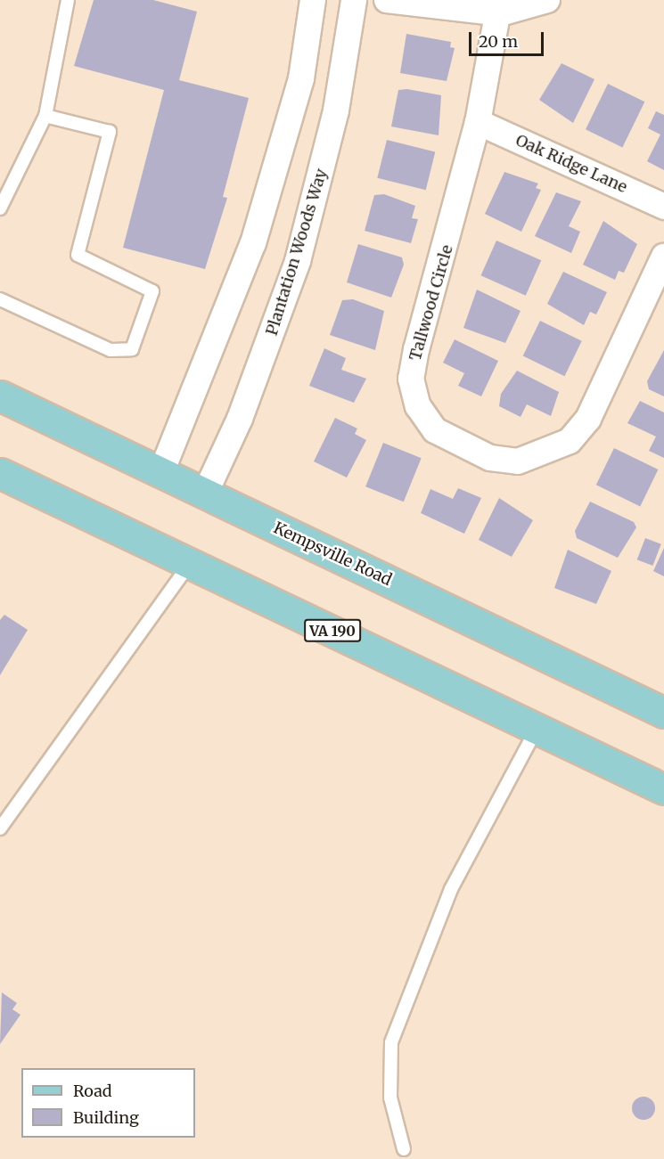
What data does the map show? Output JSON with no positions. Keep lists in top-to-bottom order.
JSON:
{
  "streets": {
    "main road": ["Kempsville Road", "VA 190"],
    "street": ["Oak Ridge Lane", "Plantation Woods Way", "Tallwood Circle"]
  },
  "crossings": [
    ["Oak Ridge Lane", "Tallwood Circle"],
    ["Plantation Woods Way", "Kempsville Road"]
  ],
  "legend": ["Road", "Building"],
  "scale_bar": "20 m"
}
